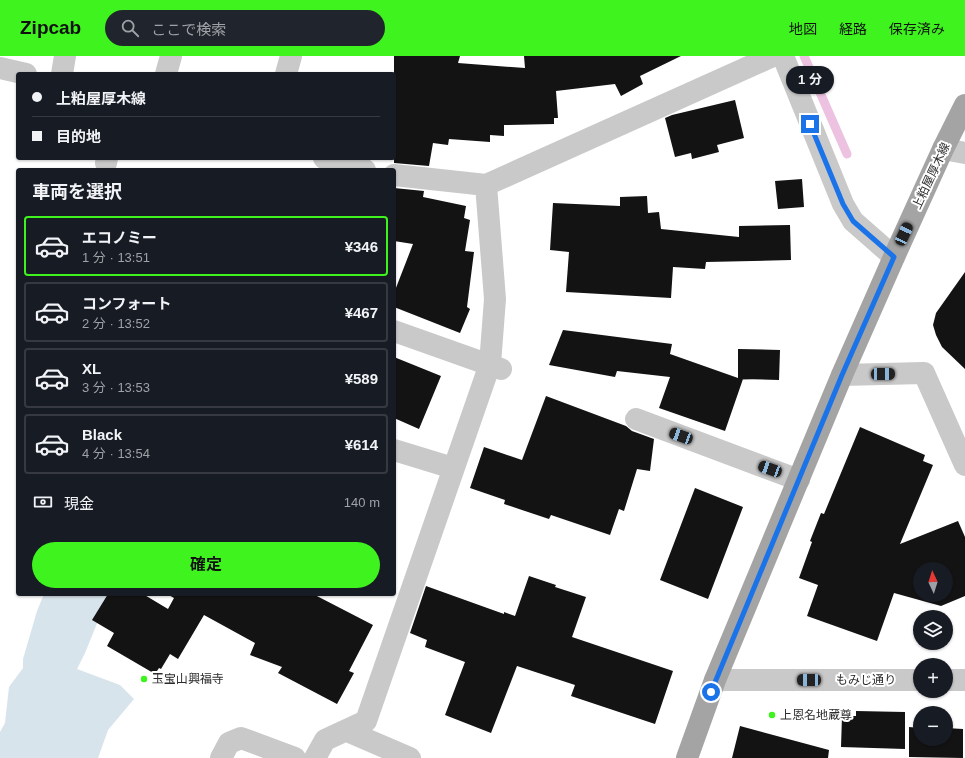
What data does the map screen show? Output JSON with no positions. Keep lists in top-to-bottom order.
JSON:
{
  "streets": {
    "main road": ["上粕屋厚木線"],
    "street": ["もみじ通り"]
  },
  "crossings": [
    ["上粕屋厚木線", "もみじ通り"]
  ],
  "places": ["玉宝山興福寺", "上恩名地蔵尊"],
  "north": "top",
  "page": {
    "header": "Zipcab",
    "search": "ここで検索",
    "nav": ["地図", "経路", "保存済み"],
    "bubble": "1 分",
    "banner": ["上粕屋厚木線", "目的地"],
    "heading": "車両を選択",
    "list": [
      {
        "name": "エコノミー",
        "note": "1 分 · 13:51",
        "value": "¥346"
      },
      {
        "name": "コンフォート",
        "note": "2 分 · 13:52",
        "value": "¥467"
      },
      {
        "name": "XL",
        "note": "3 分 · 13:53",
        "value": "¥589"
      },
      {
        "name": "Black",
        "note": "4 分 · 13:54",
        "value": "¥614"
      }
    ],
    "pay": ["現金", "140 m"],
    "buttons": "確定",
    "map_buttons": ["+", "−"]
  }
}
